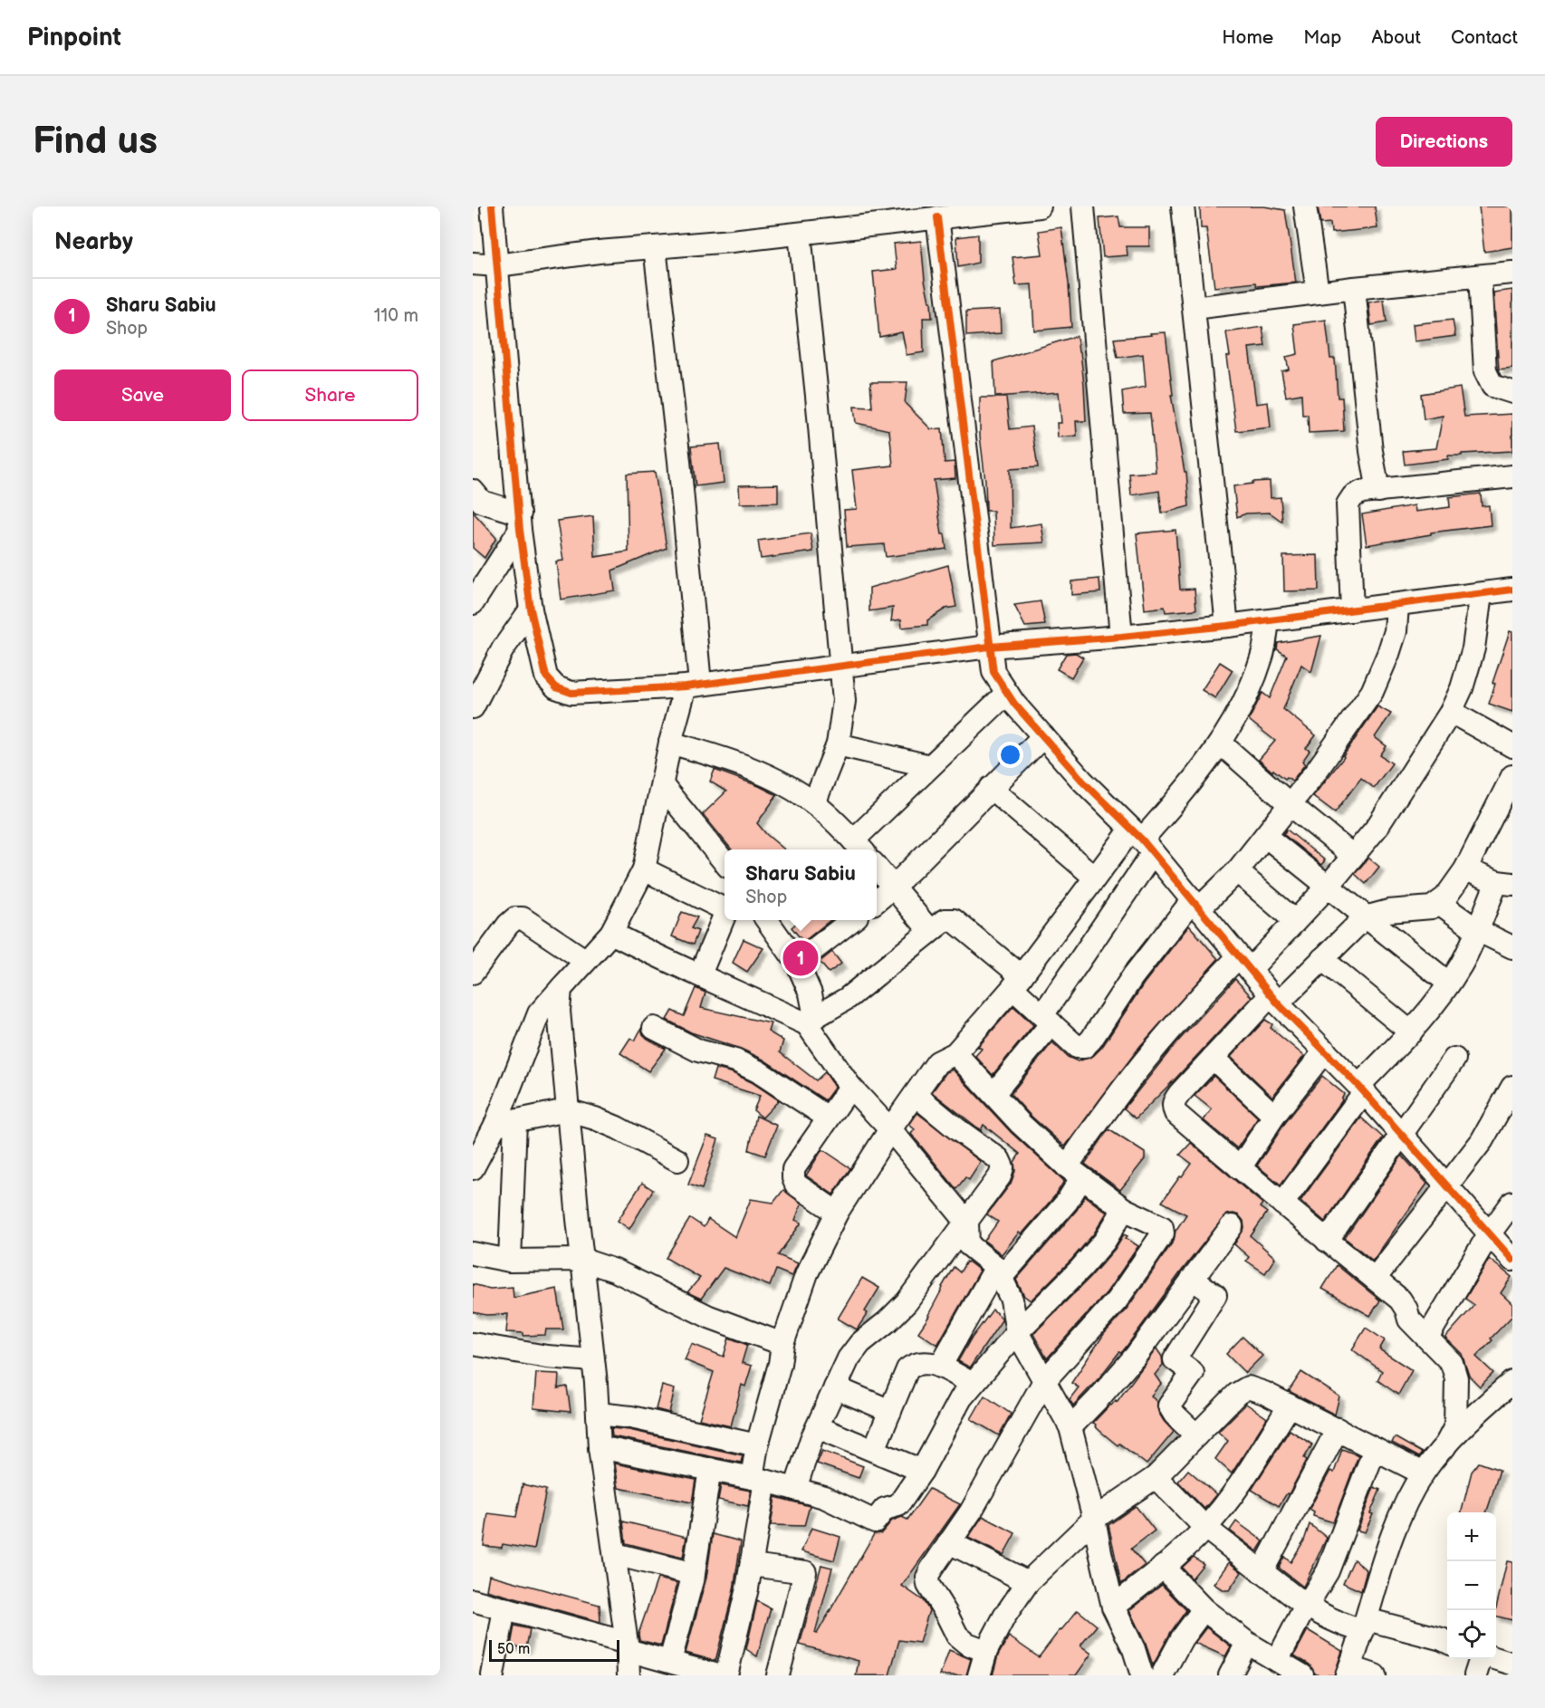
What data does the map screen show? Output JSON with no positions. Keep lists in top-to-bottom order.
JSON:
{
  "scale_bar": "50 m",
  "page": {
    "header": "Pinpoint",
    "nav": [
      "Home",
      "Map",
      "About",
      "Contact"
    ],
    "buttons": [
      "Directions",
      ["Save", "Share"]
    ],
    "title": "Find us",
    "heading": "Nearby",
    "list": [
      {
        "mark": "1",
        "name": "Sharu Sabiu",
        "note": "Shop",
        "value": "110 m"
      }
    ],
    "popup": ["Sharu Sabiu", "Shop"],
    "pins": "1",
    "map_buttons": ["+", "−"],
    "scale": "50 m"
  }
}
